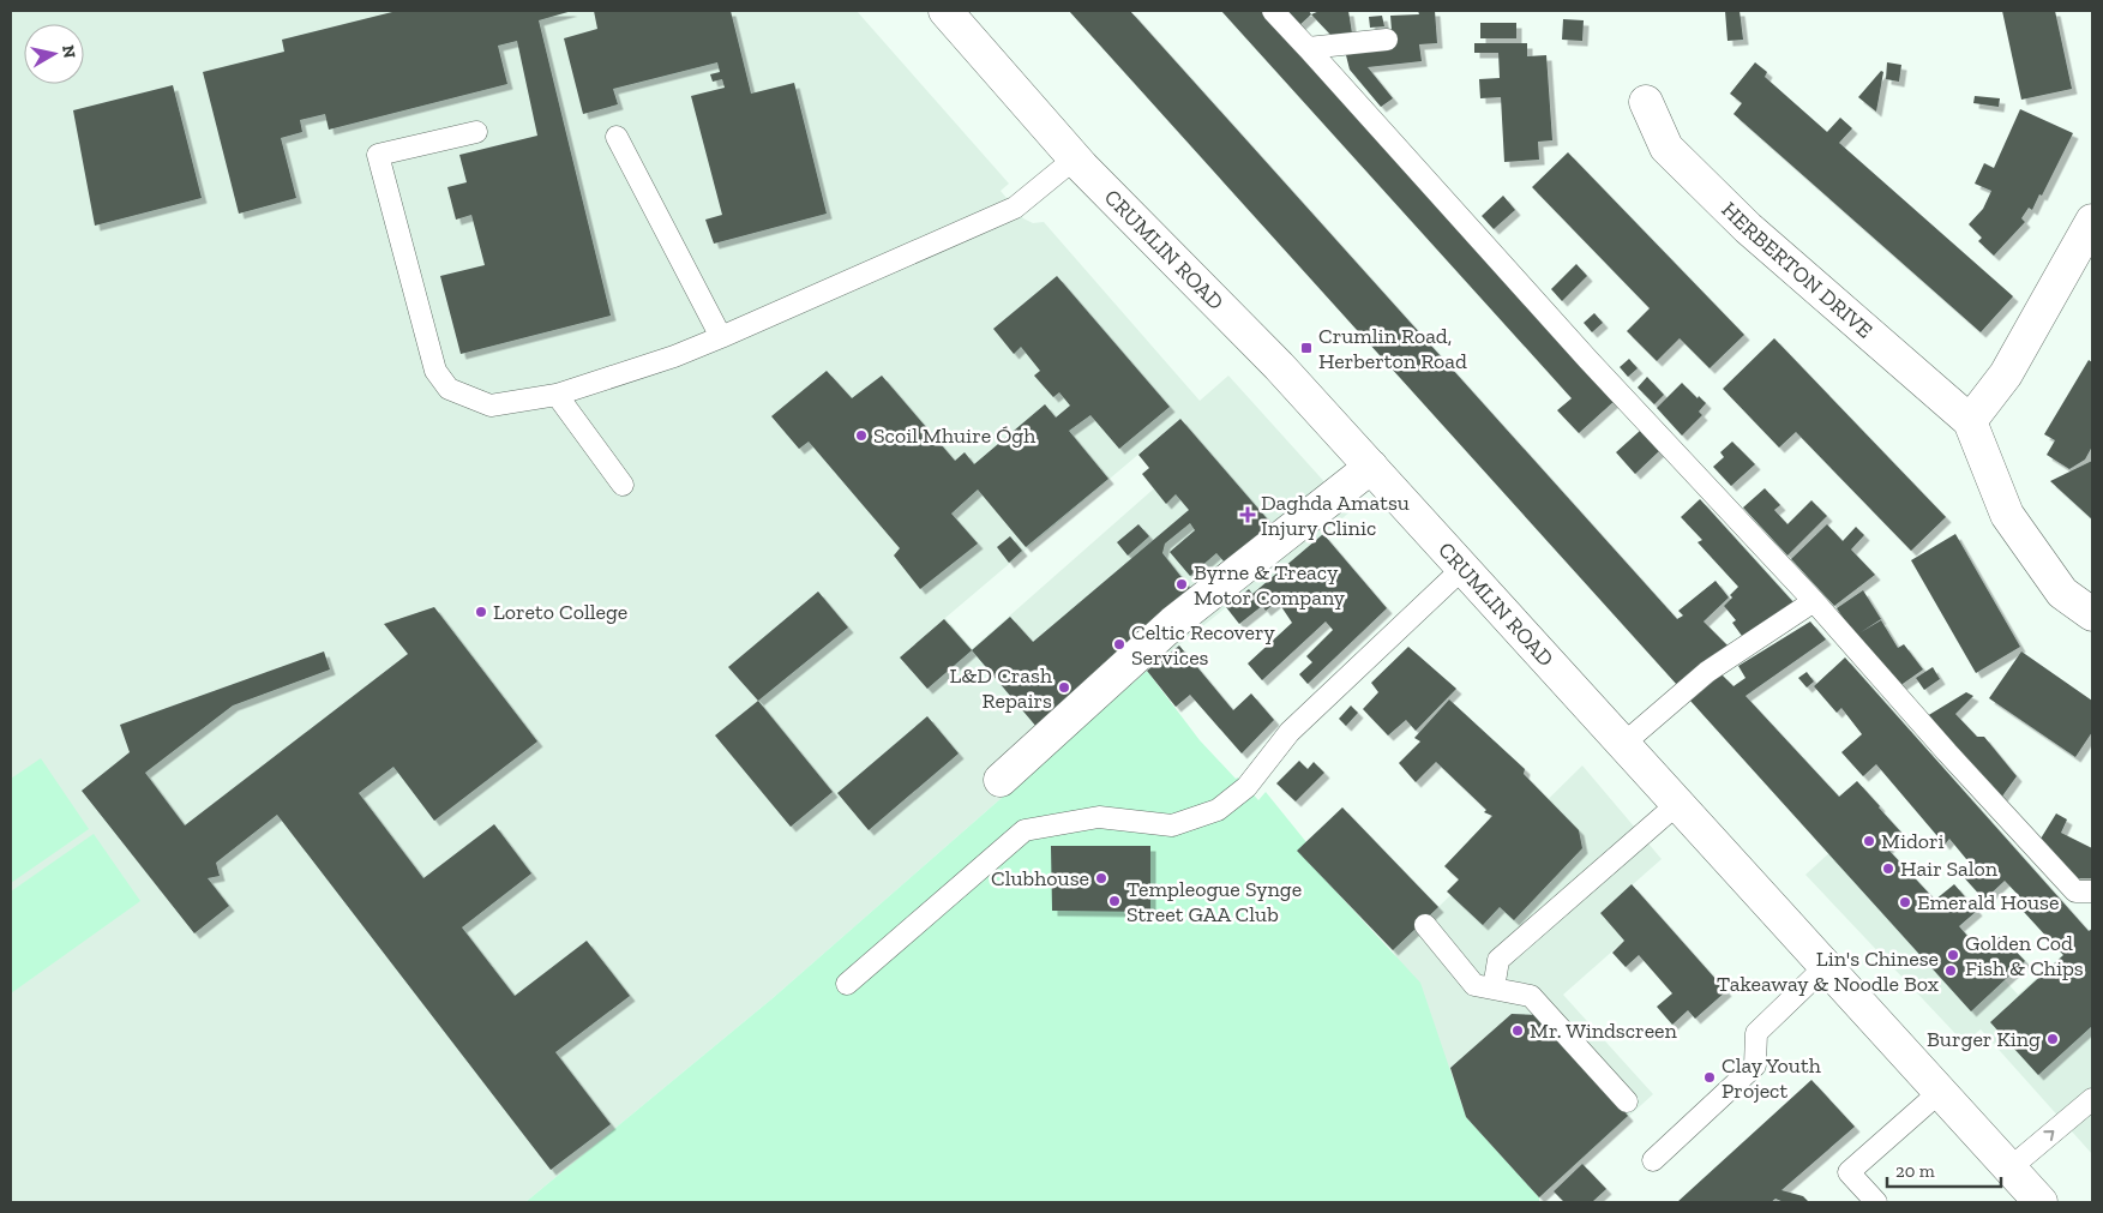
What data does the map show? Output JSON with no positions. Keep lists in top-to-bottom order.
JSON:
{
  "streets": {
    "main road": ["CRUMLIN ROAD", "HERBERTON DRIVE"]
  },
  "places": {
    "transit": ["Crumlin Road, Herberton Road"],
    "other": [
      "Scoil Mhuire Ógh",
      "Byrne & Treacy Motor Company",
      "Loreto College",
      "Celtic Recovery Services",
      "L&D Crash Repairs",
      "Midori",
      "Hair Salon",
      "Clubhouse",
      "Templeogue Synge Street GAA Club",
      "Emerald House",
      "Golden Cod Fish & Chips",
      "Lin's Chinese Takeaway & Noodle Box",
      "Mr. Windscreen",
      "Burger King",
      "Clay Youth Project"
    ],
    "health": ["Daghda Amatsu Injury Clinic"]
  },
  "scale_bar": "20 m",
  "north": "right"
}
